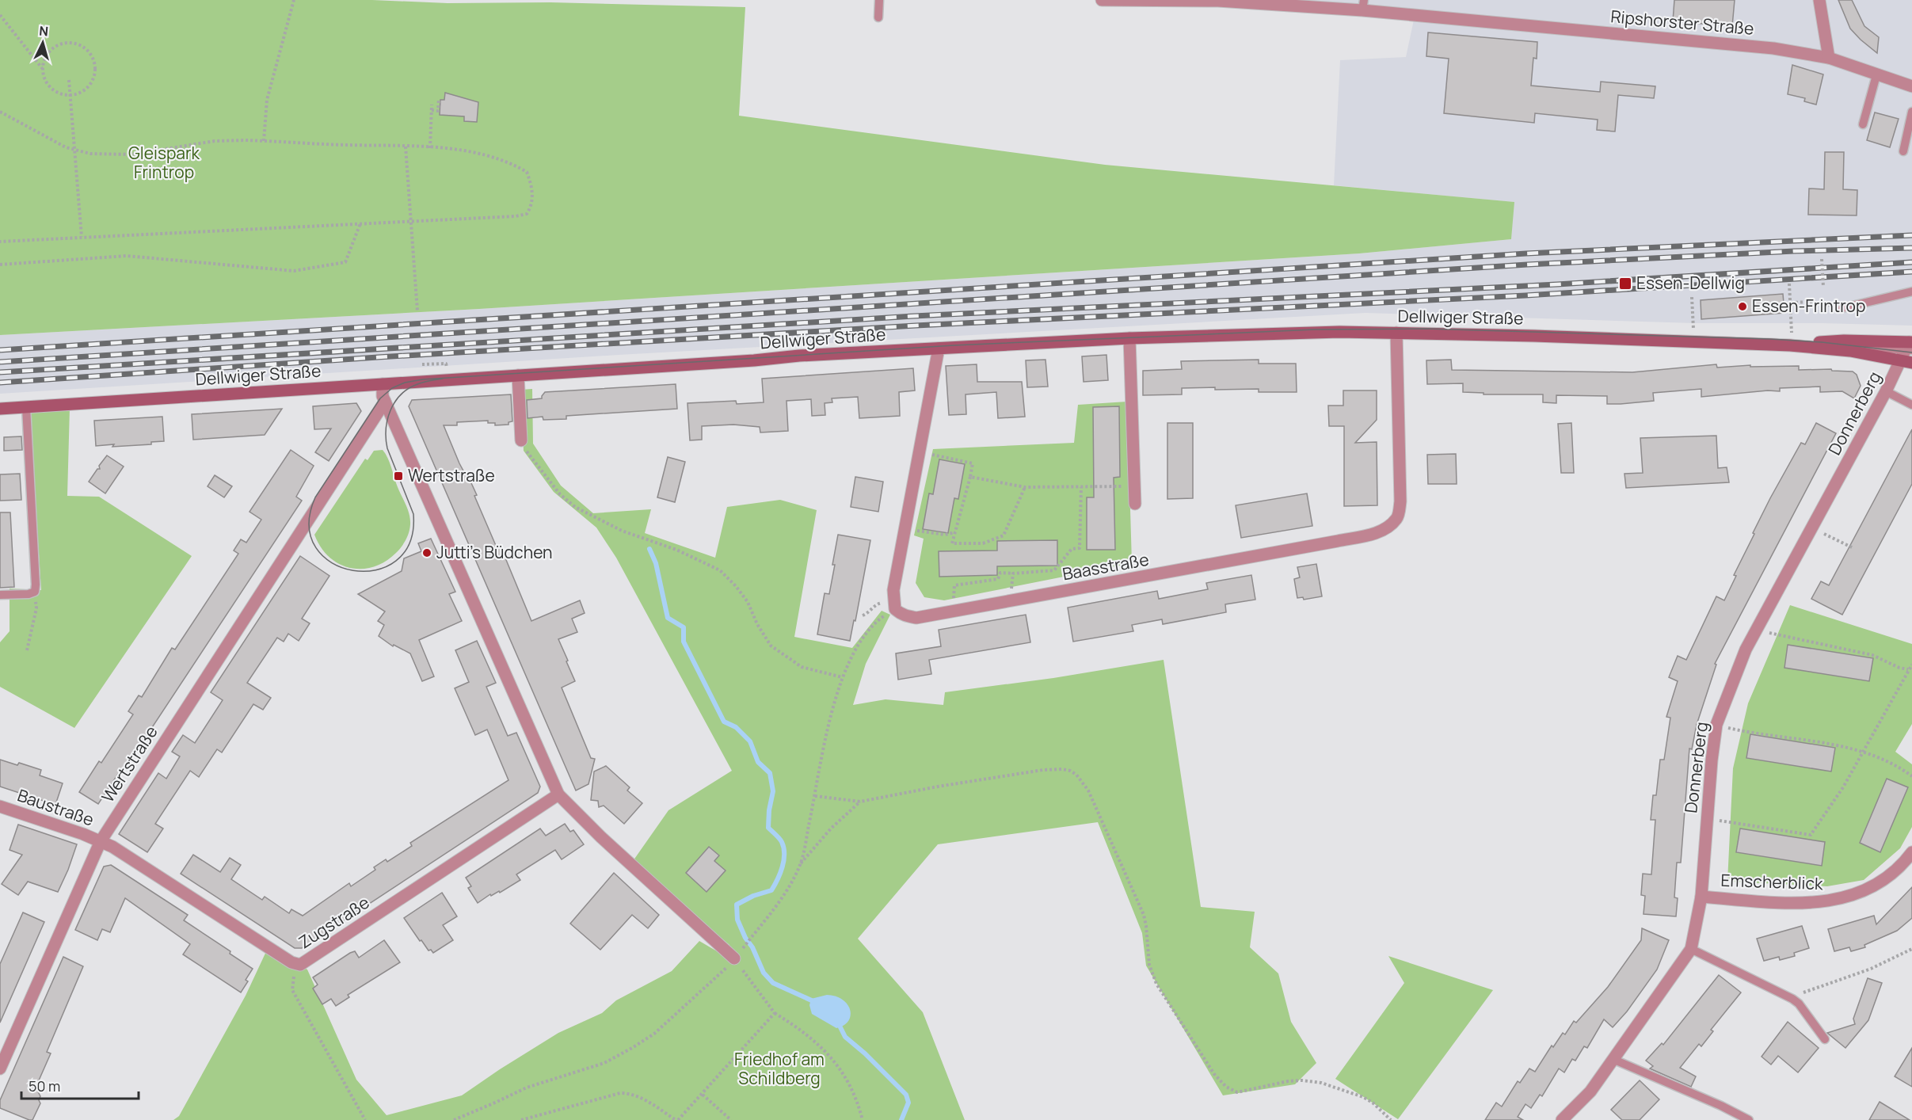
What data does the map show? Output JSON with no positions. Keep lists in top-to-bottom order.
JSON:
{
  "streets": {
    "main road": ["Dellwiger Straße"],
    "street": [
      "Ripshorster Straße",
      "Donnerberg",
      "Baasstraße",
      "Wertstraße",
      "Baustraße",
      "Emscherblick",
      "Zugstraße"
    ]
  },
  "crossings": [
    ["Dellwiger Straße", "Baasstraße"],
    ["Donnerberg", "Emscherblick"],
    ["Wertstraße", "Baustraße"],
    ["Wertstraße", "Zugstraße"],
    ["Baustraße", "Zugstraße"]
  ],
  "parks": ["Gleispark Frintrop", "Friedhof am Schildberg"],
  "places": {
    "transit": ["Essen-Dellwig", "Wertstraße"],
    "other": ["Essen-Frintrop", "Jutti's Büdchen"]
  },
  "scale_bar": "50 m",
  "north": "top"
}
